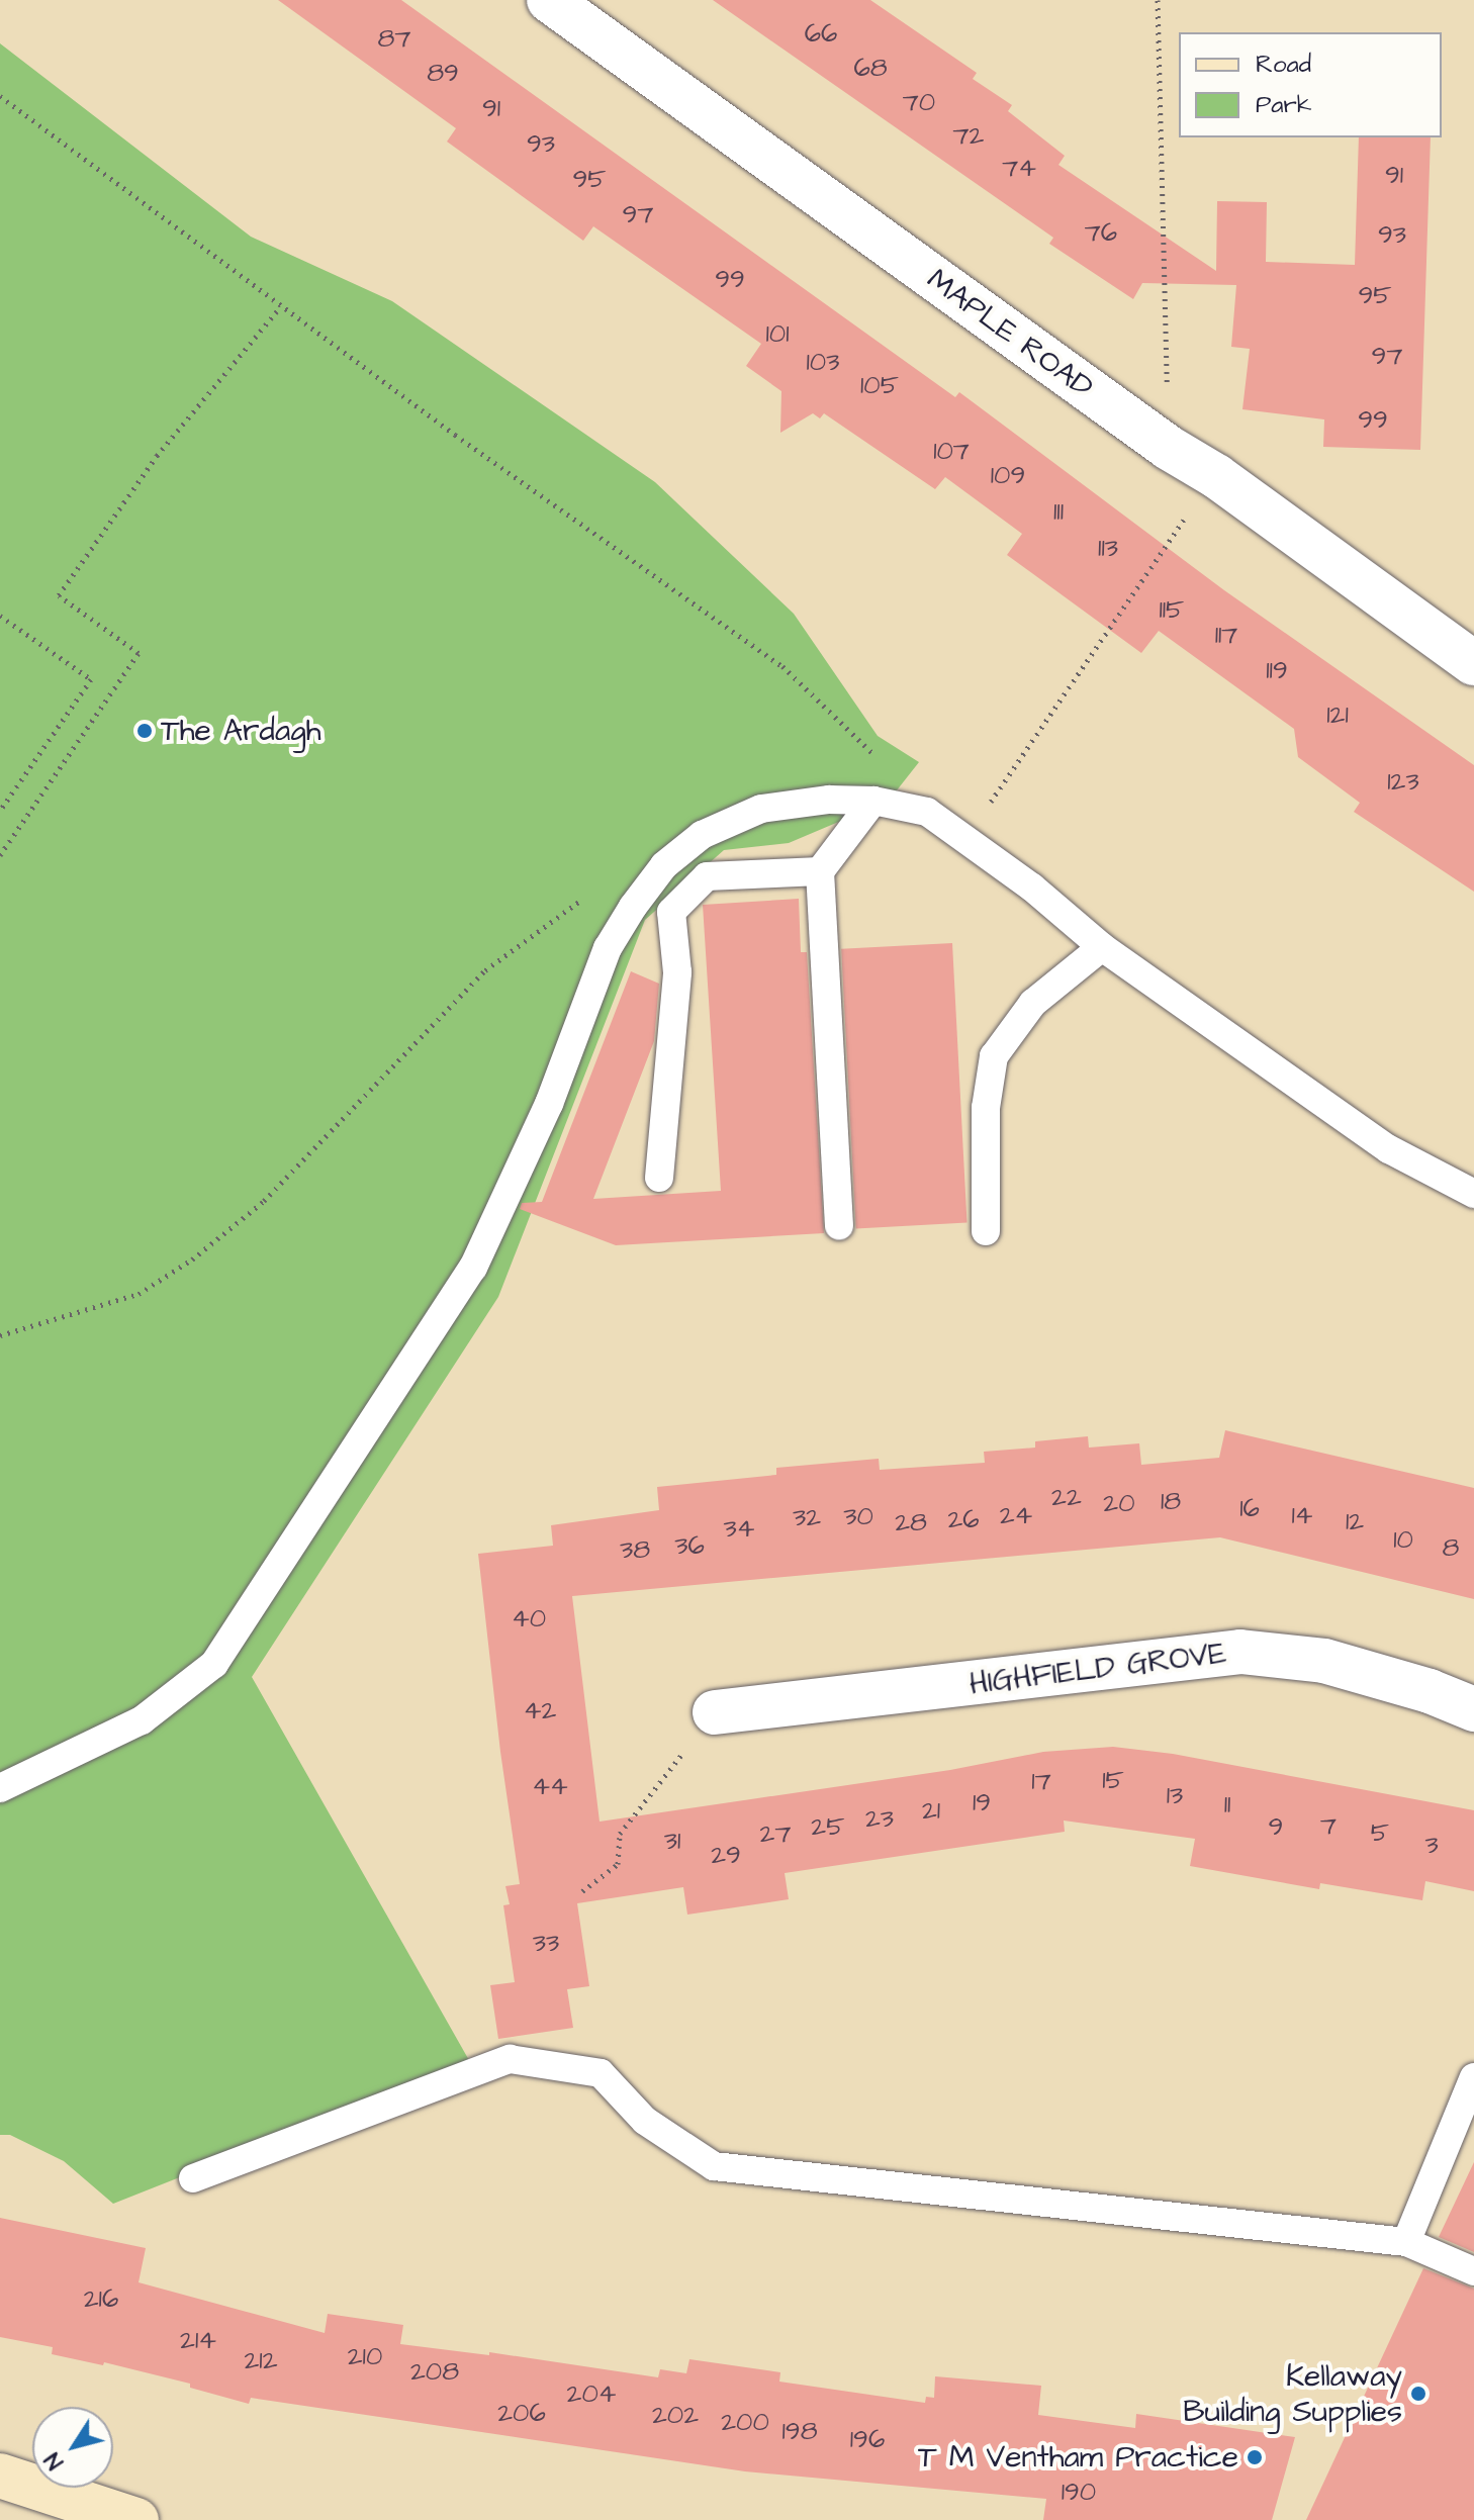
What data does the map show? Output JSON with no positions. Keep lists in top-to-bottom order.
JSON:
{
  "streets": {
    "street": ["MAPLE ROAD", "HIGHFIELD GROVE"]
  },
  "places": ["The Ardagh", "Kellaway Building Supplies", "T M Ventham Practice"],
  "house_numbers": [
    "66",
    "87",
    "68",
    "89",
    "70",
    "91",
    "72",
    "93",
    "74",
    "91",
    "95",
    "97",
    "76",
    "93",
    "99",
    "95",
    "101",
    "97",
    "103",
    "105",
    "99",
    "107",
    "109",
    "111",
    "113",
    "115",
    "117",
    "119",
    "121",
    "123",
    "22",
    "18",
    "20",
    "16",
    "24",
    "14",
    "30",
    "32",
    "26",
    "12",
    "28",
    "34",
    "10",
    "36",
    "8",
    "38",
    "40",
    "42",
    "15",
    "17",
    "44",
    "13",
    "19",
    "11",
    "21",
    "23",
    "7",
    "25",
    "9",
    "5",
    "27",
    "31",
    "3",
    "29",
    "33",
    "216",
    "214",
    "210",
    "212",
    "208",
    "204",
    "206",
    "202",
    "200",
    "198",
    "196",
    "190"
  ],
  "legend": ["Road", "Park"],
  "north": "bottom left"
}
